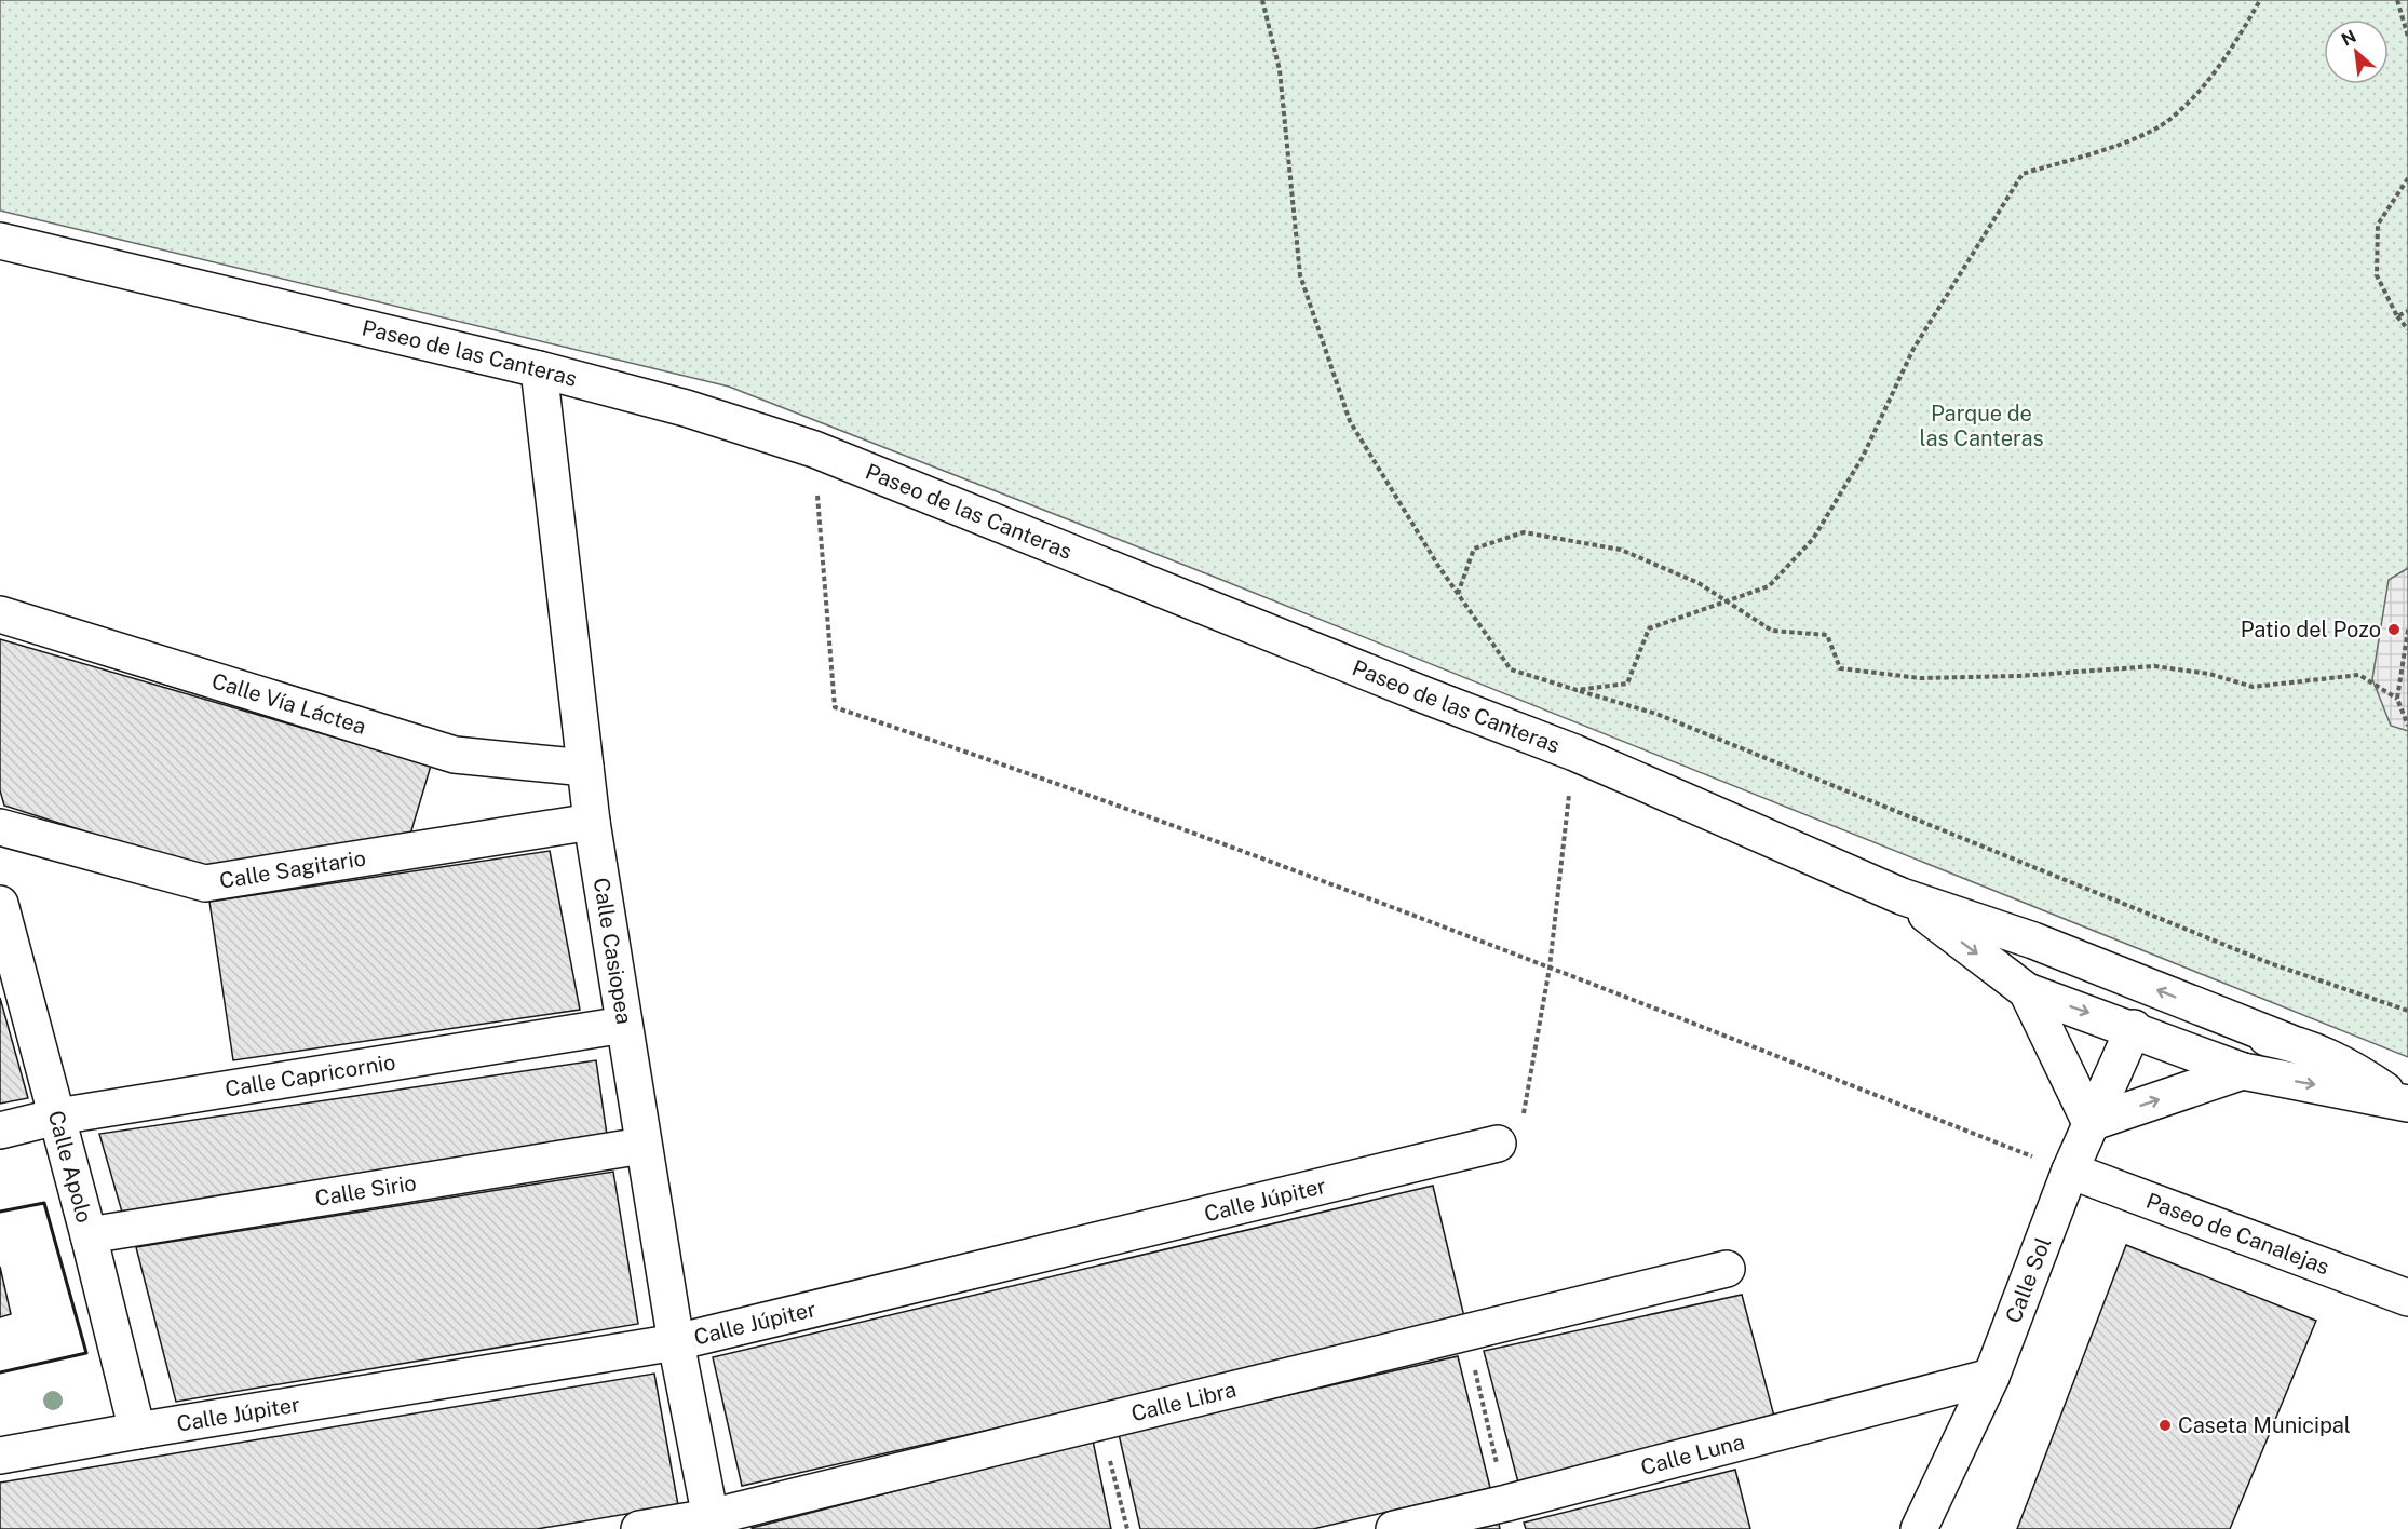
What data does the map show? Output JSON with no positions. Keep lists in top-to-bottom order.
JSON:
{
  "streets": {
    "street": [
      "Paseo de las Canteras",
      "Calle Vía Láctea",
      "Calle Sagitario",
      "Calle Casiopea",
      "Calle Capricornio",
      "Calle Apolo",
      "Calle Sirio",
      "Calle Júpiter",
      "Paseo de Canalejas",
      "Calle Sol",
      "Calle Libra",
      "Calle Luna"
    ]
  },
  "crossings": [
    ["Paseo de las Canteras", "Calle Casiopea"],
    ["Calle Vía Láctea", "Calle Casiopea"],
    ["Calle Sagitario", "Calle Casiopea"],
    ["Calle Casiopea", "Calle Capricornio"],
    ["Calle Casiopea", "Calle Sirio"],
    ["Calle Casiopea", "Calle Júpiter"],
    ["Calle Casiopea", "Calle Libra"],
    ["Calle Capricornio", "Calle Apolo"],
    ["Calle Apolo", "Calle Sirio"],
    ["Calle Apolo", "Calle Júpiter"],
    ["Paseo de Canalejas", "Calle Sol"],
    ["Calle Sol", "Calle Luna"]
  ],
  "parks": ["Parque de las Canteras"],
  "places": ["Patio del Pozo", "Caseta Municipal"],
  "north": "top left"
}
